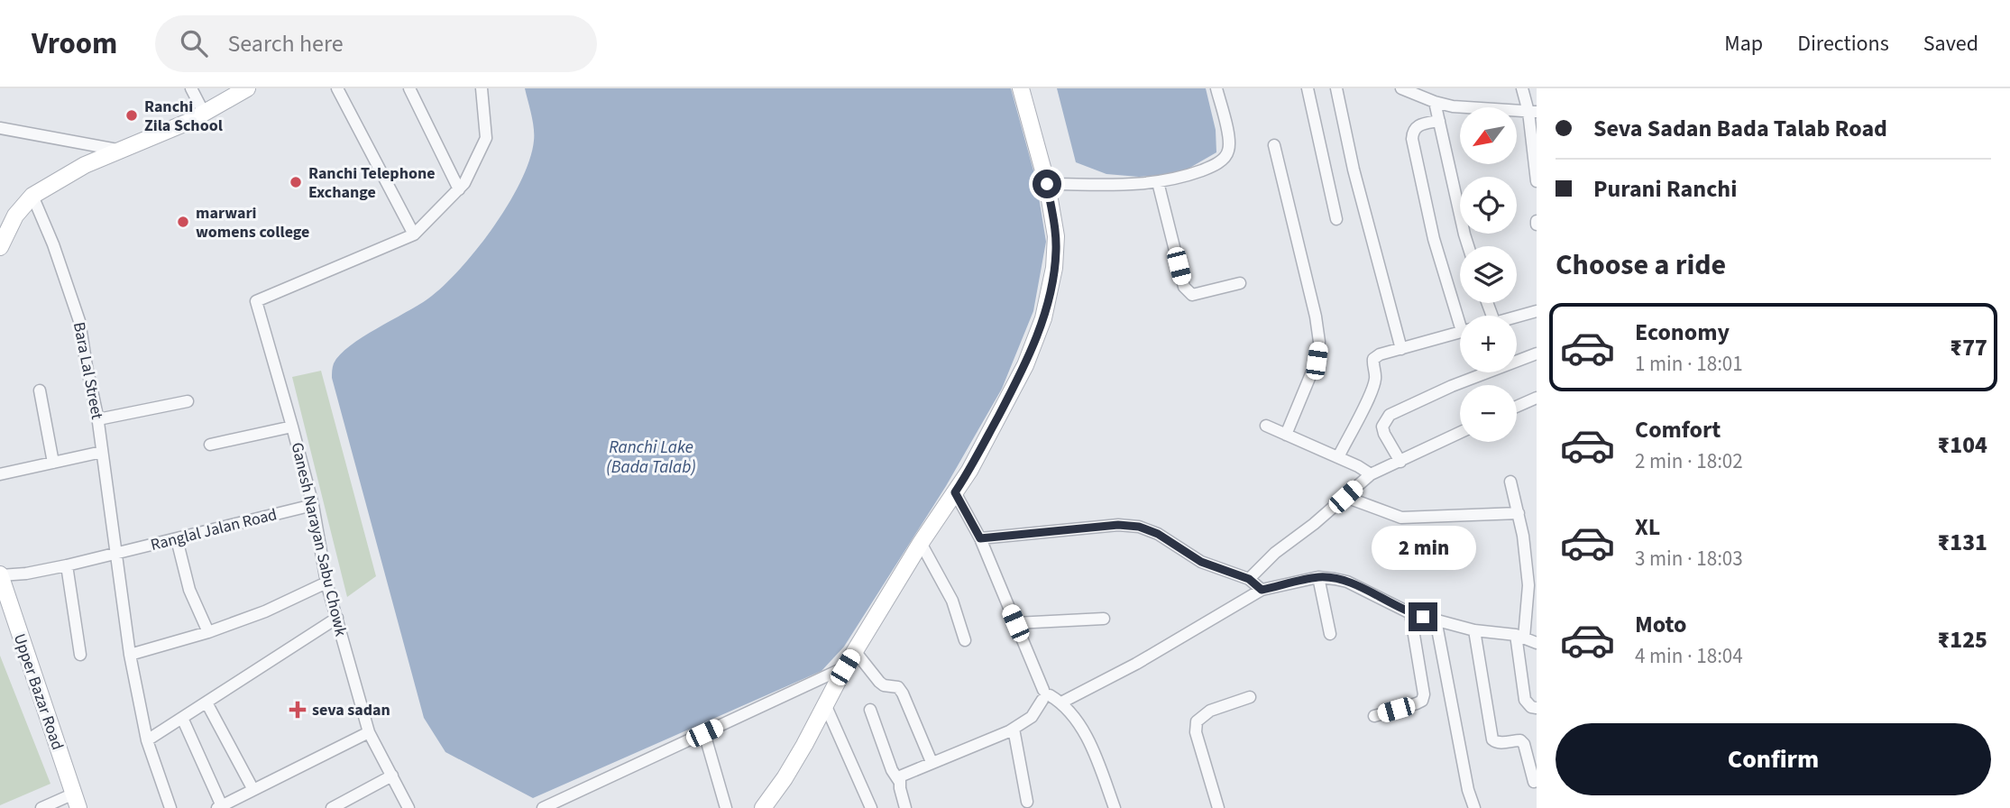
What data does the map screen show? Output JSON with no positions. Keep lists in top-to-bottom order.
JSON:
{
  "streets": {
    "street": [
      "Bara Lal Street",
      "Ranglal Jalan Road",
      "Ganesh Narayan Sabu Chowk",
      "Upper Bazar Road"
    ]
  },
  "crossings": [
    ["Bara Lal Street", "Ranglal Jalan Road"],
    ["Ranglal Jalan Road", "Ganesh Narayan Sabu Chowk"],
    ["Ranglal Jalan Road", "Upper Bazar Road"]
  ],
  "water": ["Ranchi Lake (Bada Talab)"],
  "places": {
    "other": ["Ranchi Zila School", "Ranchi Telephone Exchange", "marwari womens college"],
    "health": ["seva sadan"]
  },
  "north": "bottom left",
  "page": {
    "header": "Vroom",
    "search": "Search here",
    "nav": ["Map", "Directions", "Saved"],
    "banner": ["Seva Sadan Bada Talab Road", "Purani Ranchi"],
    "map_buttons": ["+", "−"],
    "heading": "Choose a ride",
    "list": [
      {
        "name": "Economy",
        "note": "1 min · 18:01",
        "value": "₹77"
      },
      {
        "name": "Comfort",
        "note": "2 min · 18:02",
        "value": "₹104"
      },
      {
        "name": "XL",
        "note": "3 min · 18:03",
        "value": "₹131"
      },
      {
        "name": "Moto",
        "note": "4 min · 18:04",
        "value": "₹125"
      }
    ],
    "bubble": "2 min",
    "buttons": "Confirm"
  }
}
